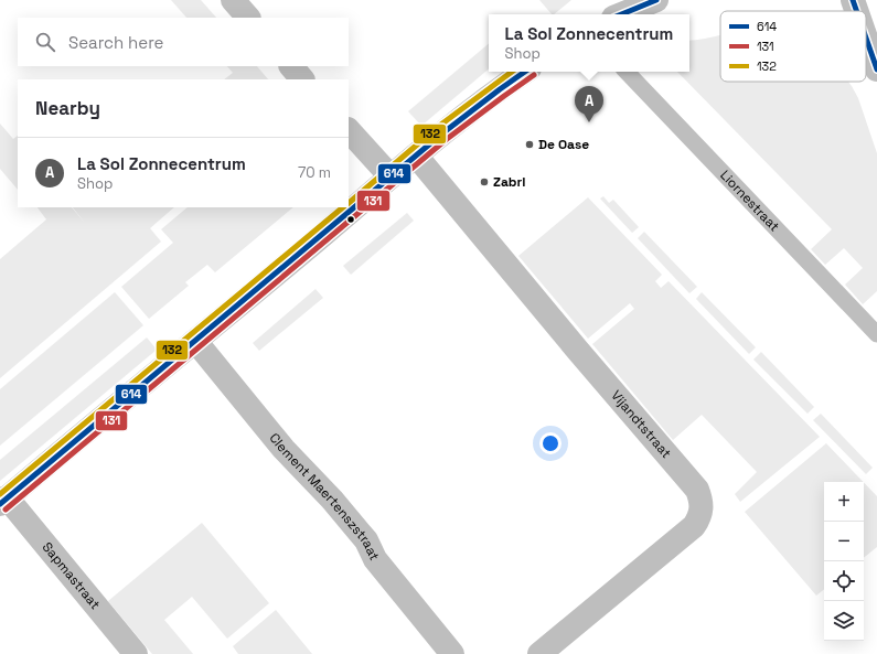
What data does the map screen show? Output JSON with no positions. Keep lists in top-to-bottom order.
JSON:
{
  "streets": {
    "street": ["Vijandtstraat", "Clement Maertenszstraat", "Sapmastraat"],
    "lane": ["Liornestraat"]
  },
  "places": ["De Oase", "Zabri"],
  "lines": ["transit line 614", "transit line 132", "transit line 131"],
  "legend": ["614", "131", "132"],
  "page": {
    "popup": ["La Sol Zonnecentrum", "Shop"],
    "search": "Search here",
    "heading": "Nearby",
    "pins": "A",
    "list": [
      {
        "mark": "A",
        "name": "La Sol Zonnecentrum",
        "note": "Shop",
        "value": "70 m"
      }
    ],
    "map_buttons": ["+", "−"]
  }
}
